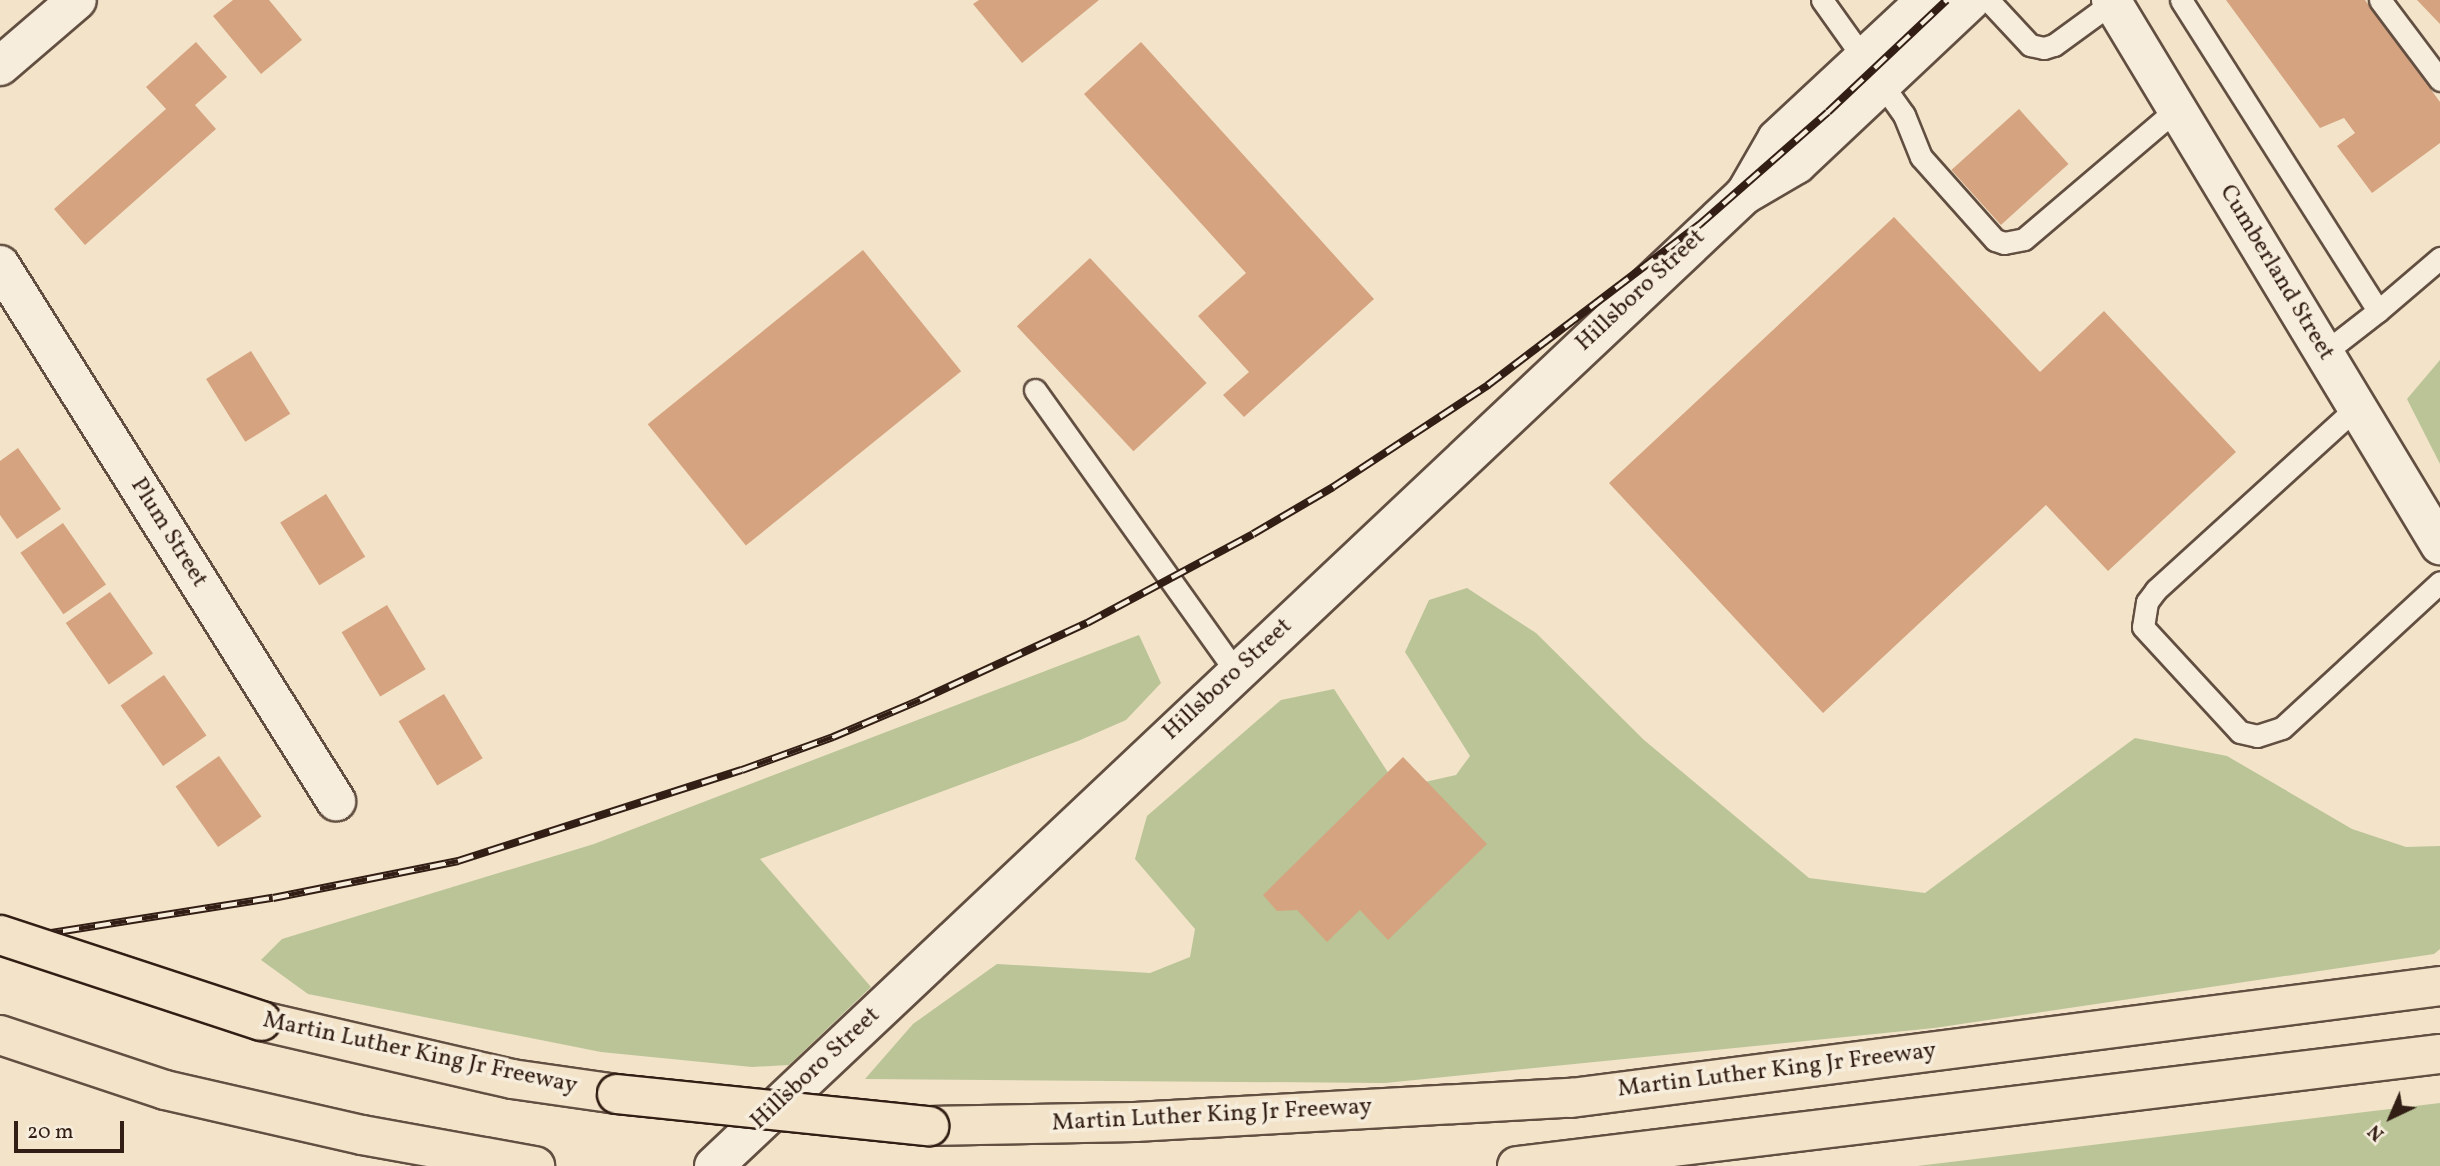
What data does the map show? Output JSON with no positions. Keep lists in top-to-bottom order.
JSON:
{
  "streets": {
    "highway": ["Martin Luther King Jr Freeway"],
    "street": ["Cumberland Street", "Hillsboro Street", "Plum Street"]
  },
  "scale_bar": "20 m",
  "north": "bottom left"
}
